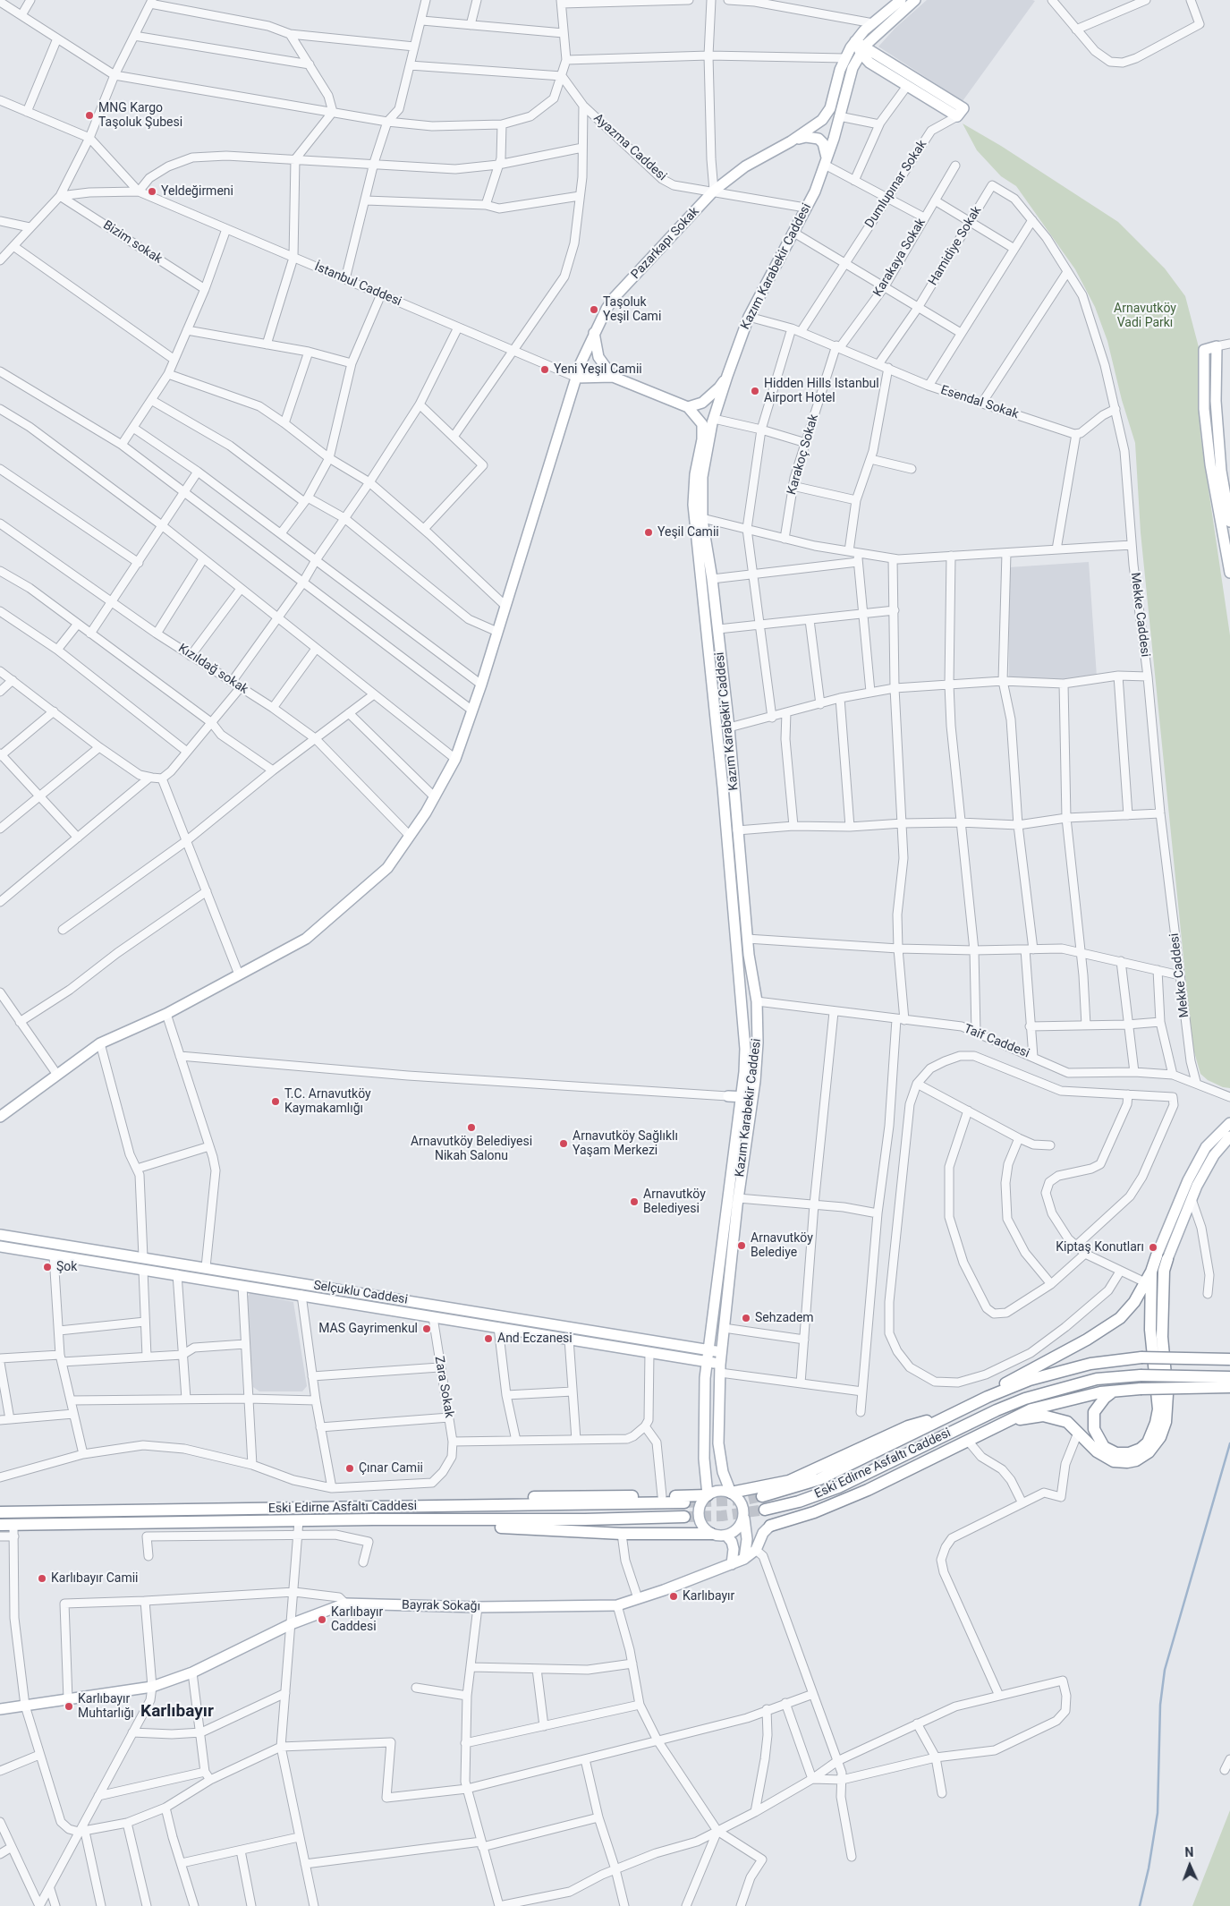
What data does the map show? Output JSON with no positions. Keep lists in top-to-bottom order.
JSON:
{
  "streets": {
    "highway": ["Eski Edirne Asfaltı Caddesi"],
    "main road": [
      "Pazarkapı Sokak",
      "Kazım Karabekir Caddesi",
      "Selçuklu Caddesi",
      "Bayrak Sokağı"
    ],
    "street": [
      "Ayazma Caddesi",
      "Dumlupınar Sokak",
      "Bizim sokak",
      "Hamidiye Sokak",
      "Karakaya Sokak",
      "İstanbul Caddesi",
      "Esendal Sokak",
      "Karakoç Sokak",
      "Mekke Caddesi",
      "Kızıldağ sokak",
      "Taif Caddesi",
      "Zara Sokak"
    ]
  },
  "crossings": [
    ["Ayazma Caddesi", "Pazarkapı Sokak"],
    ["Ayazma Caddesi", "Kazım Karabekir Caddesi"],
    ["Dumlupınar Sokak", "Esendal Sokak"],
    ["Pazarkapı Sokak", "İstanbul Caddesi"],
    ["Pazarkapı Sokak", "Kızıldağ sokak"],
    ["Hamidiye Sokak", "Esendal Sokak"],
    ["Hamidiye Sokak", "Mekke Caddesi"],
    ["Karakaya Sokak", "Esendal Sokak"],
    ["Karakaya Sokak", "Karakoç Sokak"],
    ["Kazım Karabekir Caddesi", "Esendal Sokak"],
    ["Kazım Karabekir Caddesi", "Taif Caddesi"],
    ["Kazım Karabekir Caddesi", "Selçuklu Caddesi"],
    ["Esendal Sokak", "Karakoç Sokak"],
    ["Mekke Caddesi", "Taif Caddesi"],
    ["Selçuklu Caddesi", "Zara Sokak"]
  ],
  "districts": ["Karlıbayır"],
  "parks": ["Arnavutköy Vadi Parkı"],
  "places": [
    "MNG Kargo Taşoluk Şubesi",
    "Yeldeğirmeni",
    "Taşoluk Yeşil Cami",
    "Yeni Yeşil Camii",
    "Hidden Hills Istanbul Airport Hotel",
    "Yeşil Camii",
    "T.C. Arnavutköy Kaymakamlığı",
    "Arnavutköy Belediyesi Nikah Salonu",
    "Arnavutköy Sağlıklı Yaşam Merkezi",
    "Arnavutköy Belediyesi",
    "Arnavutköy Belediye",
    "Kiptaş Konutları",
    "Şok",
    "Sehzadem",
    "MAS Gayrimenkul",
    "And Eczanesi",
    "Çınar Camii",
    "Karlıbayır Camii",
    "Karlıbayır",
    "Karlıbayır Caddesi",
    "Karlıbayır Muhtarlığı"
  ],
  "north": "top"
}
